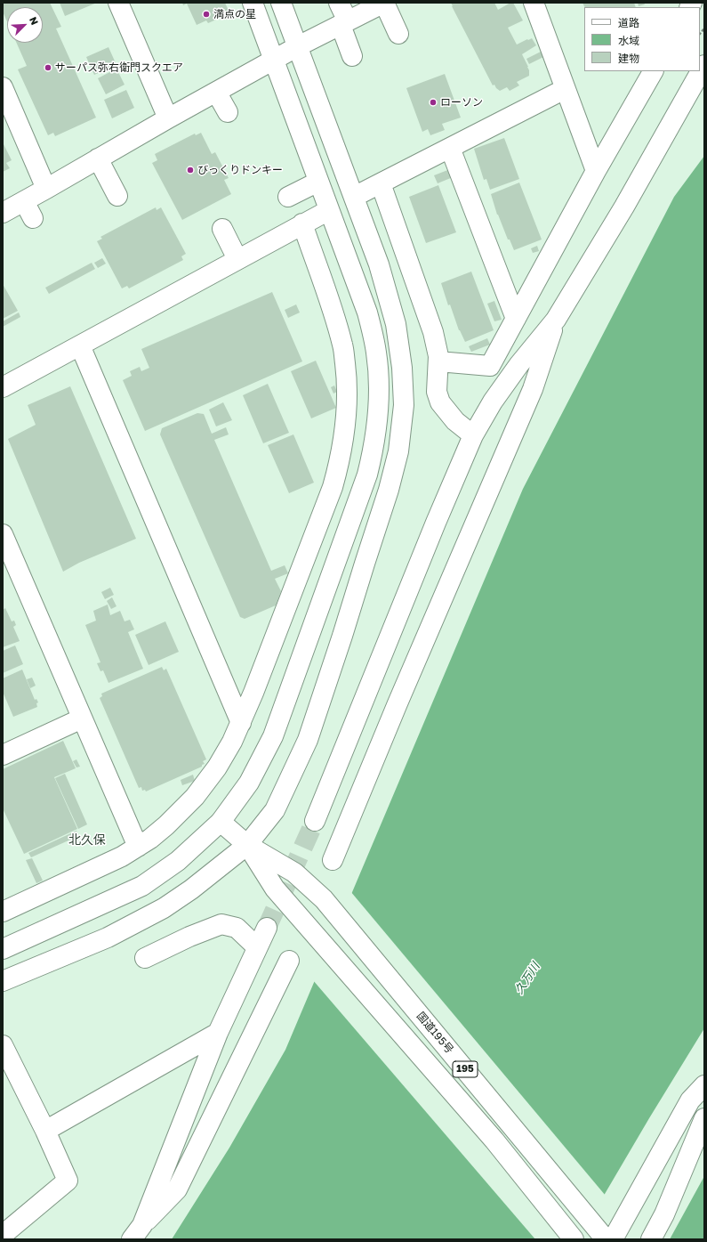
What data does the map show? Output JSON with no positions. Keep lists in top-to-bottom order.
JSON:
{
  "streets": {
    "main road": ["国道195号", "195"]
  },
  "districts": ["北久保"],
  "water": ["久万川"],
  "places": [
    "満点の星",
    "サーパス弥右衛門スクエア",
    "ローソン",
    "びっくりドンキー"
  ],
  "legend": ["道路", "水域", "建物"],
  "north": "top right"
}
